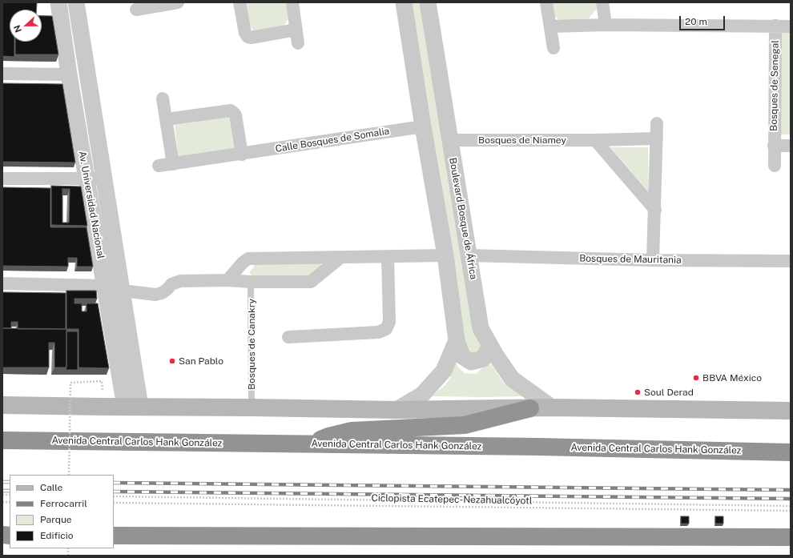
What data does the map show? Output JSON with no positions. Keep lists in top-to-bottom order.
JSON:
{
  "streets": {
    "highway": ["Avenida Central Carlos Hank González"],
    "street": [
      "Bosques de Senegal",
      "Calle Bosques de Somalia",
      "Bosques de Niamey",
      "Av. Universidad Nacional",
      "Boulevard Bosque de África",
      "Bosques de Mauritania"
    ],
    "lane": ["Bosques de Canakry"],
    "path": ["Ciclopista Ecatepec-Nezahualcóyotl"]
  },
  "crossings": [
    ["Bosques de Niamey", "Boulevard Bosque de África"],
    ["Boulevard Bosque de África", "Bosques de Mauritania"]
  ],
  "places": ["San Pablo", "BBVA México", "Soul Derad"],
  "legend": [
    "Calle",
    "Ferrocarril",
    "Parque",
    "Edificio"
  ],
  "scale_bar": "20 m",
  "north": "left"
}
